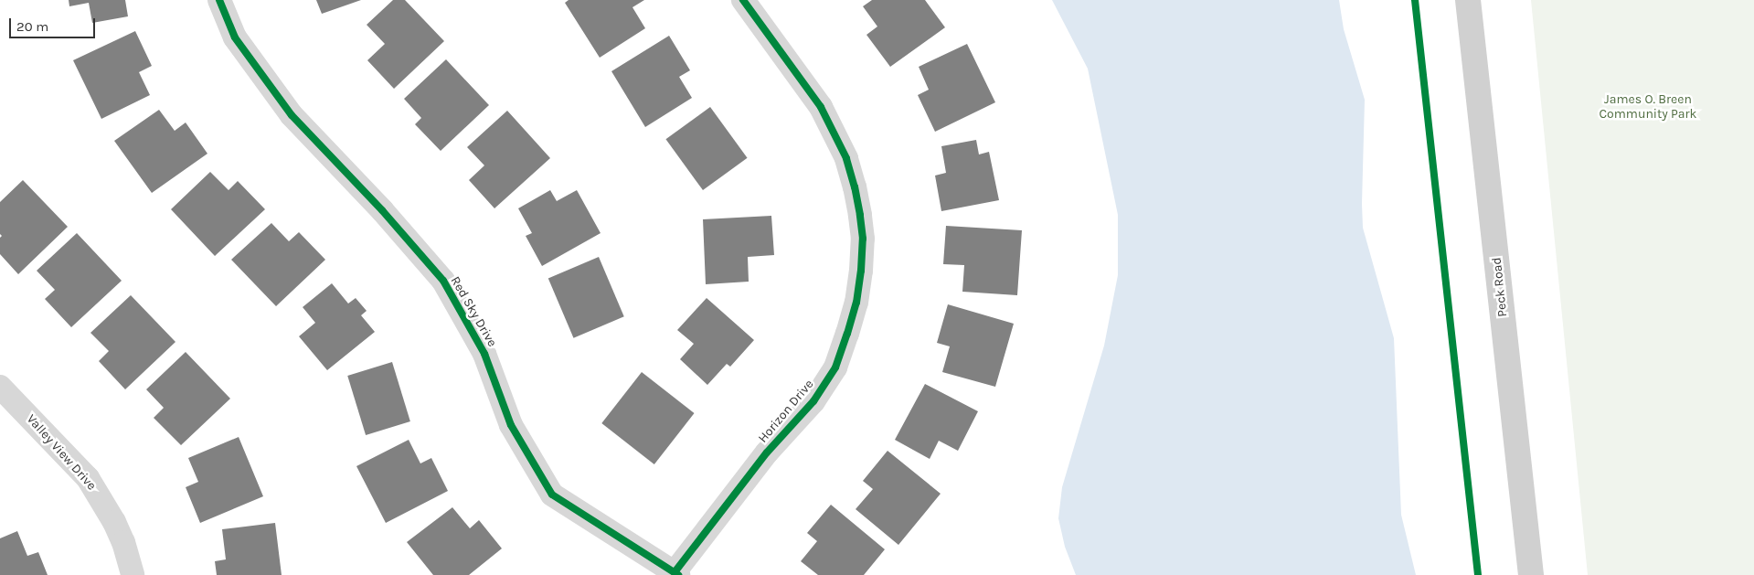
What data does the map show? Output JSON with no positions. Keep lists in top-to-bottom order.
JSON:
{
  "streets": {
    "street": [
      "Peck Road",
      "Red Sky Drive",
      "Horizon Drive",
      "Valley View Drive"
    ]
  },
  "crossings": [
    ["Red Sky Drive", "Horizon Drive"]
  ],
  "parks": ["James O. Breen Community Park"],
  "scale_bar": "20 m"
}
